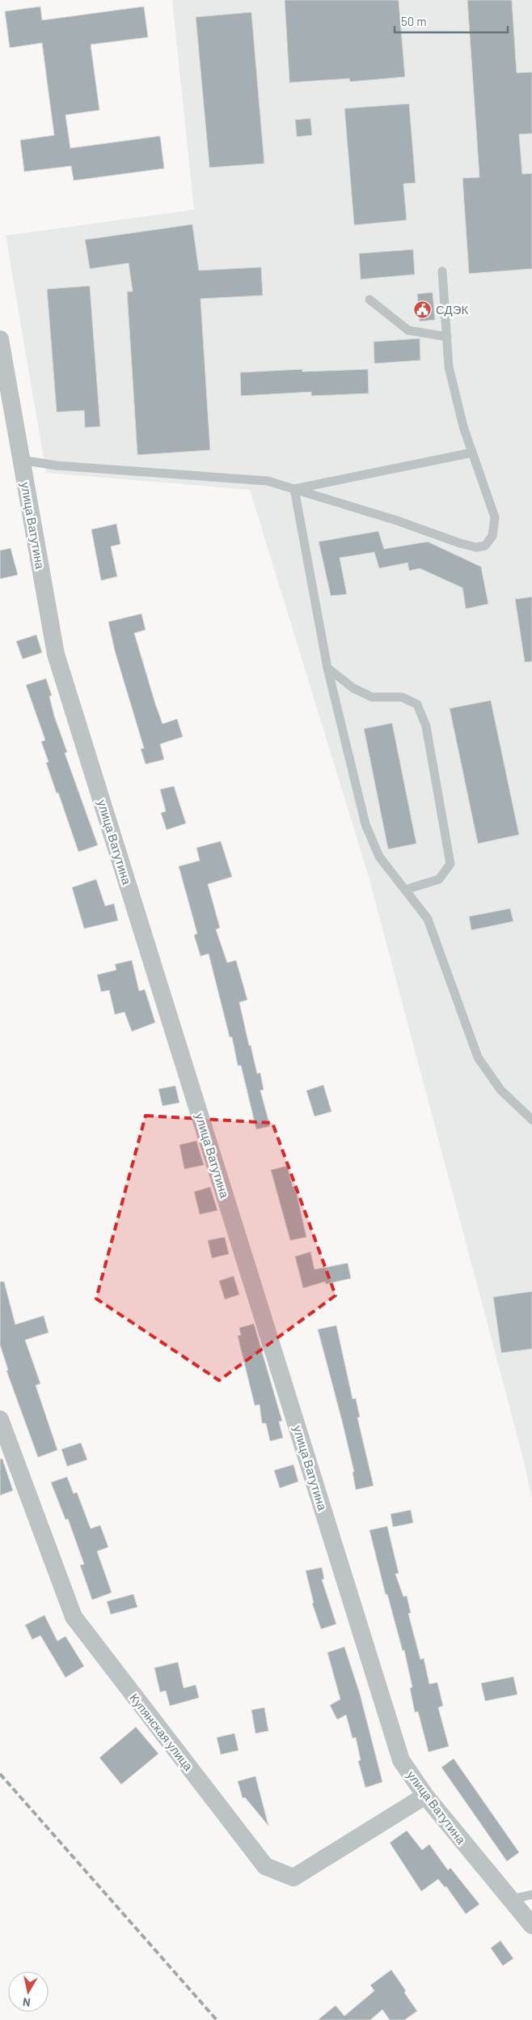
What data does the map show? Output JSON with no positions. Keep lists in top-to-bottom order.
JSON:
{
  "streets": {
    "street": ["улица Ватутина", "Купянская улица"]
  },
  "crossings": [
    ["улица Ватутина", "Купянская улица"]
  ],
  "places": {
    "public building": ["СДЭК"]
  },
  "scale_bar": "50 m",
  "north": "bottom"
}
